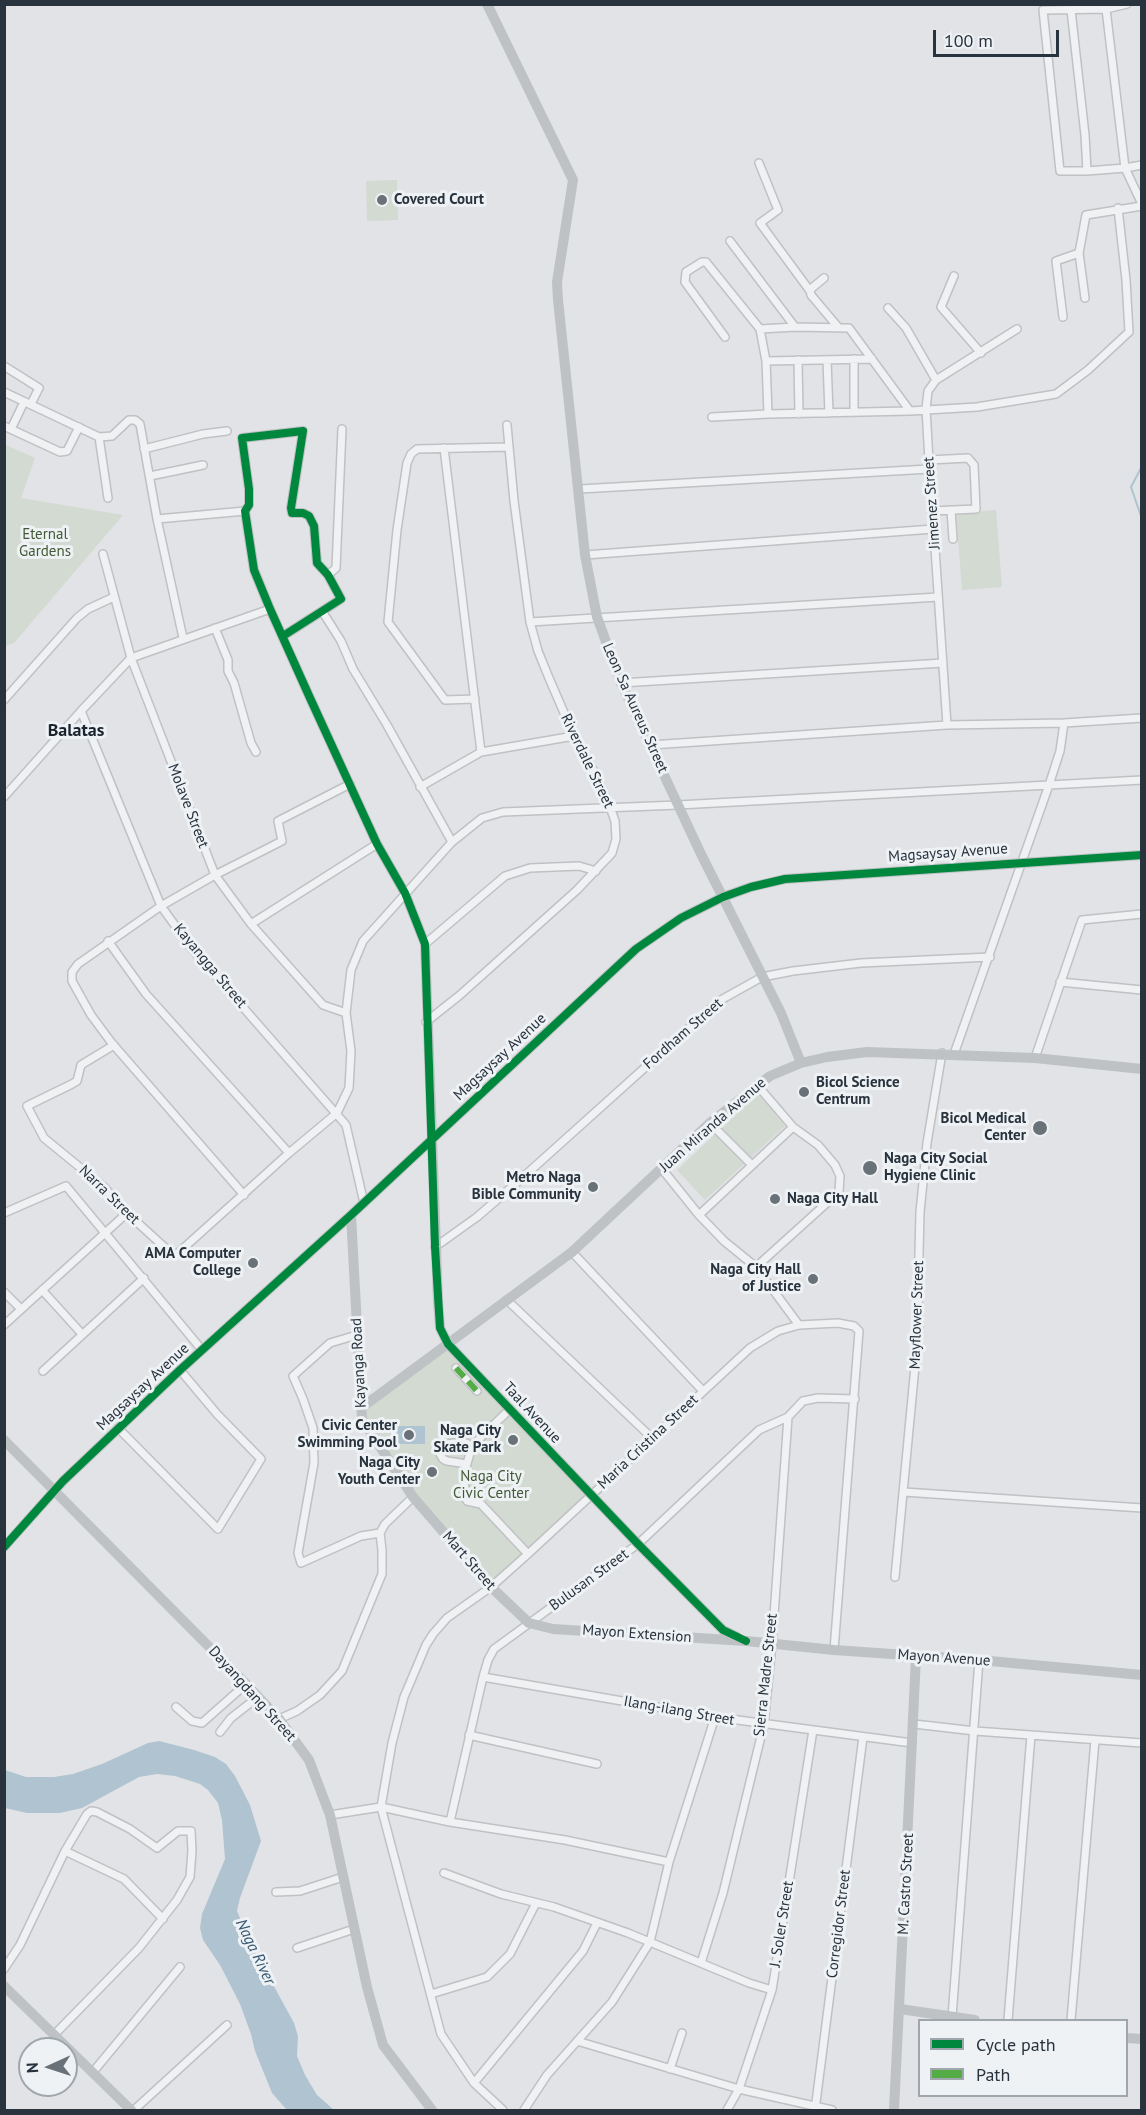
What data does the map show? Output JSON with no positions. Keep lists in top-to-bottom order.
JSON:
{
  "streets": {
    "street": [
      "Jimenez Street",
      "Leon Sa Aureus Street",
      "Riverdale Street",
      "Molave Street",
      "Magsaysay Avenue",
      "Kayangga Street",
      "Fordham Street",
      "Juan Miranda Avenue",
      "Narra Street",
      "Mayflower Street",
      "Kayanga Road",
      "Taal Avenue",
      "Maria Cristina Street",
      "Mart Street",
      "Bulusan Street",
      "Mayon Extension",
      "Mayon Avenue",
      "Sierra Madre Street",
      "Dayangdang Street",
      "Ilang-ilang Street",
      "M. Castro Street",
      "J. Soler Street",
      "Corregidor Street"
    ]
  },
  "crossings": [
    ["Leon Sa Aureus Street", "Magsaysay Avenue"],
    ["Leon Sa Aureus Street", "Fordham Street"],
    ["Leon Sa Aureus Street", "Juan Miranda Avenue"],
    ["Magsaysay Avenue", "Kayangga Street"],
    ["Magsaysay Avenue", "Mayflower Street"],
    ["Magsaysay Avenue", "Kayanga Road"],
    ["Magsaysay Avenue", "Taal Avenue"],
    ["Magsaysay Avenue", "Dayangdang Street"],
    ["Kayangga Street", "Narra Street"],
    ["Fordham Street", "Mayflower Street"],
    ["Fordham Street", "Taal Avenue"],
    ["Juan Miranda Avenue", "Mayflower Street"],
    ["Juan Miranda Avenue", "Kayanga Road"],
    ["Juan Miranda Avenue", "Taal Avenue"],
    ["Kayanga Road", "Mart Street"],
    ["Taal Avenue", "Maria Cristina Street"],
    ["Taal Avenue", "Bulusan Street"],
    ["Taal Avenue", "Mayon Extension"],
    ["Taal Avenue", "Mayon Avenue"],
    ["Maria Cristina Street", "Mart Street"],
    ["Maria Cristina Street", "Bulusan Street"],
    ["Mart Street", "Bulusan Street"],
    ["Mart Street", "Mayon Extension"],
    ["Bulusan Street", "Mayon Extension"],
    ["Bulusan Street", "Sierra Madre Street"],
    ["Bulusan Street", "Ilang-ilang Street"],
    ["Mayon Extension", "Mayon Avenue"],
    ["Mayon Avenue", "Sierra Madre Street"],
    ["Mayon Avenue", "M. Castro Street"],
    ["Sierra Madre Street", "Ilang-ilang Street"],
    ["Ilang-ilang Street", "M. Castro Street"],
    ["Ilang-ilang Street", "J. Soler Street"],
    ["Ilang-ilang Street", "Corregidor Street"]
  ],
  "districts": ["Balatas"],
  "water": ["Naga River"],
  "parks": ["Eternal Gardens", "Naga City Civic Center"],
  "places": [
    "Covered Court",
    "Bicol Science Centrum",
    "Bicol Medical Center",
    "Naga City Social Hygiene Clinic",
    "Metro Naga Bible Community",
    "Naga City Hall",
    "AMA Computer College",
    "Naga City Hall of Justice",
    "Civic Center Swimming Pool",
    "Naga City Skate Park",
    "Naga City Youth Center"
  ],
  "legend": ["Cycle path", "Path"],
  "scale_bar": "100 m",
  "north": "left"
}
